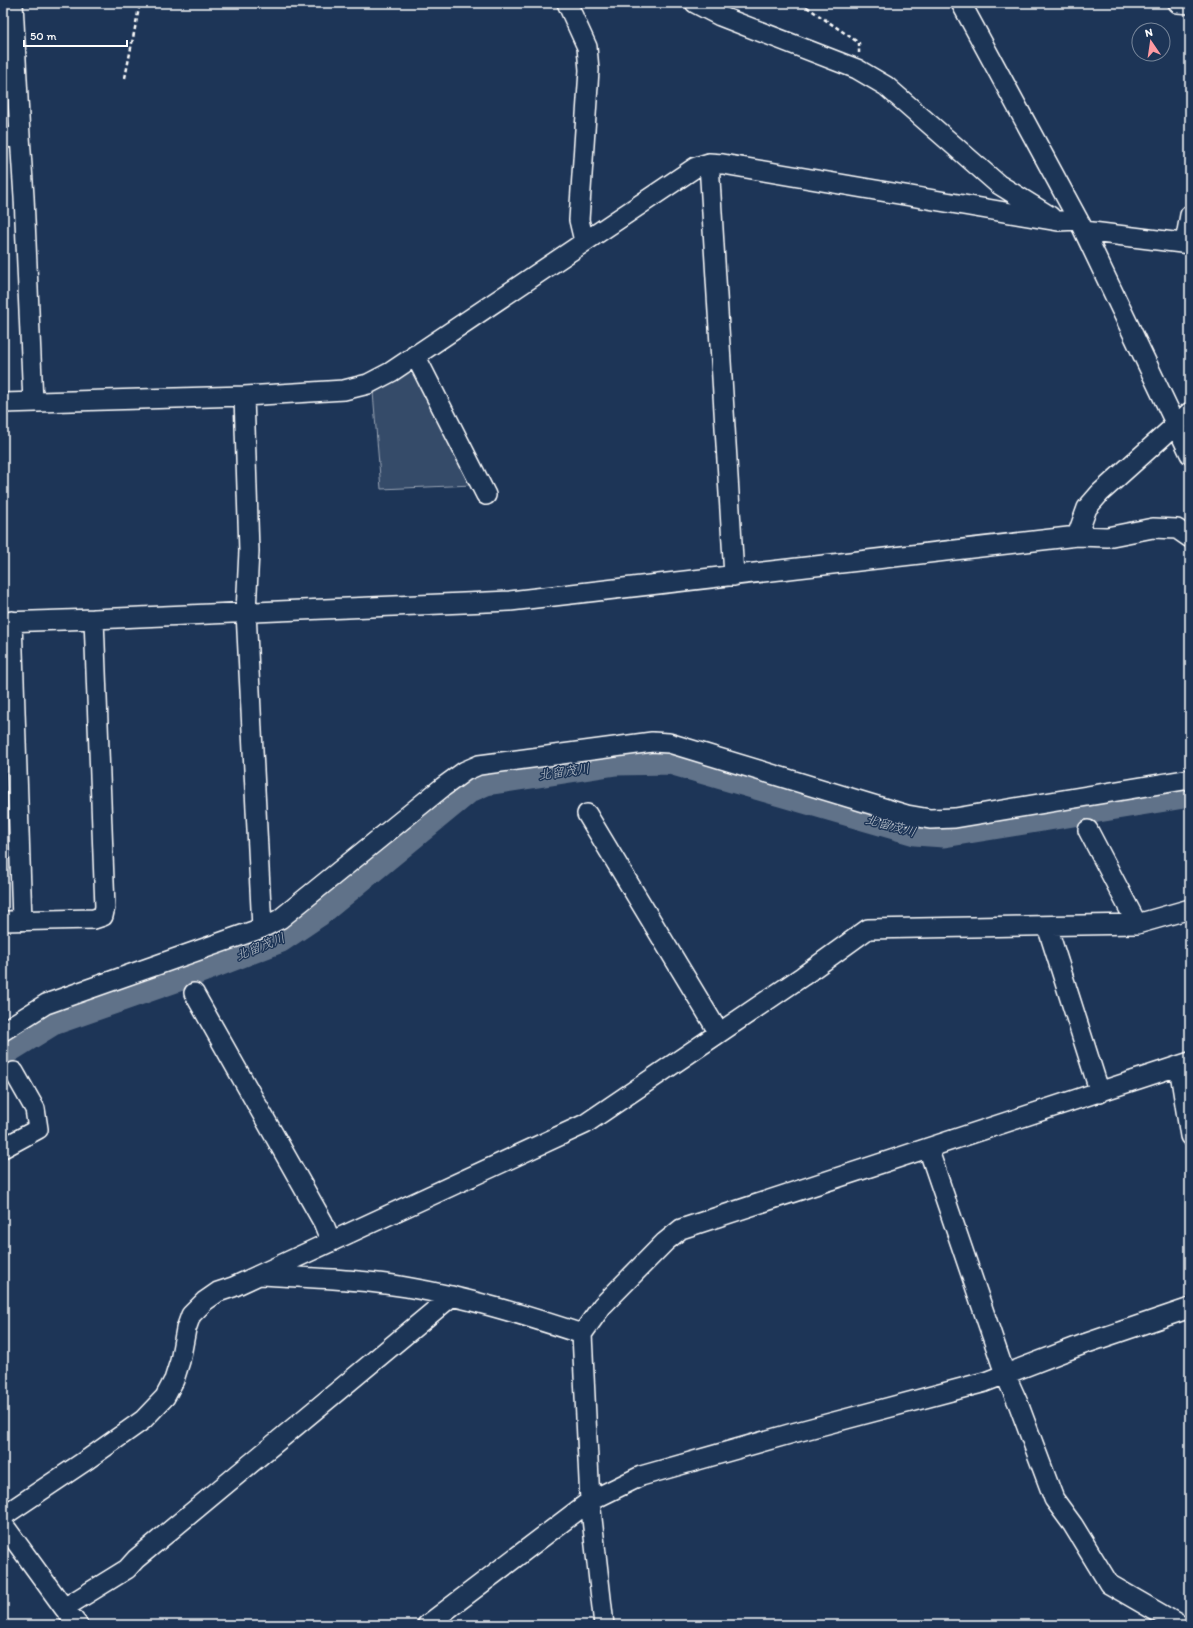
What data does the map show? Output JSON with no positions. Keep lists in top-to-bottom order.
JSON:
{
  "water": ["北留茂川"],
  "scale_bar": "50 m",
  "north": "top"
}
